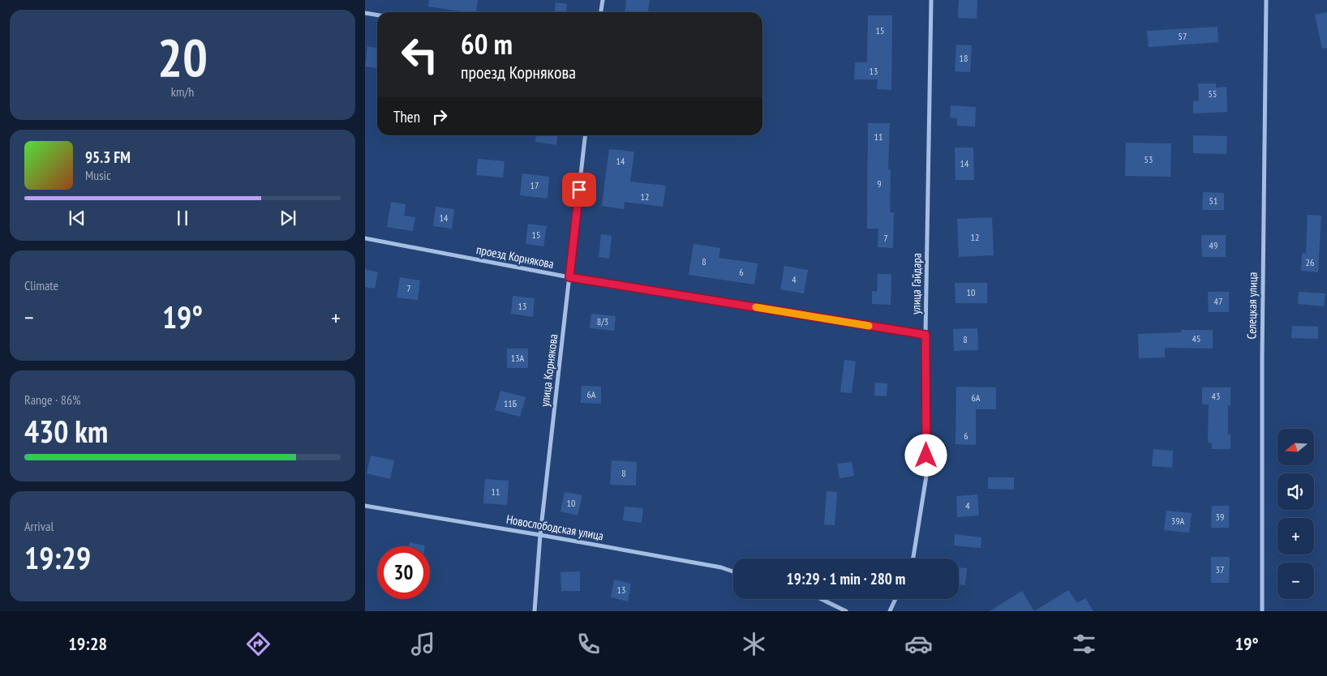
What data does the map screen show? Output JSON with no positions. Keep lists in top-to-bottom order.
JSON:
{
  "streets": {
    "street": [
      "проезд Корнякова",
      "улица Гайдара",
      "Селецкая улица",
      "улица Корнякова",
      "Новослободская улица"
    ]
  },
  "crossings": [
    ["проезд Корнякова", "улица Гайдара"],
    ["проезд Корнякова", "улица Корнякова"],
    ["улица Корнякова", "Новослободская улица"]
  ],
  "house_numbers": [
    "15",
    "57",
    "18",
    "13",
    "55",
    "11",
    "53",
    "14",
    "14",
    "9",
    "17",
    "12",
    "51",
    "14",
    "15",
    "12",
    "7",
    "49",
    "8",
    "26",
    "6",
    "4",
    "7",
    "10",
    "47",
    "13",
    "8/3",
    "45",
    "8",
    "13А",
    "6А",
    "43",
    "6А",
    "11Б",
    "6",
    "8",
    "11",
    "10",
    "4",
    "39",
    "39А",
    "37",
    "13"
  ],
  "north": "left",
  "page": {
    "tile": [
      ["20", "km/h"],
      "Climate",
      ["Range · 86%", "430 km"],
      ["Arrival", "19:29"]
    ],
    "turn": ["60 m", "проезд Корнякова"],
    "then": "Then",
    "song": ["95.3 FM", "Music"],
    "heat": ["−", "19°", "+"],
    "map_buttons": ["+", "−"],
    "limit": "30",
    "trip": "19:29 · 1 min · 280 m",
    "tabs": ["19:28", "19°"]
  }
}
